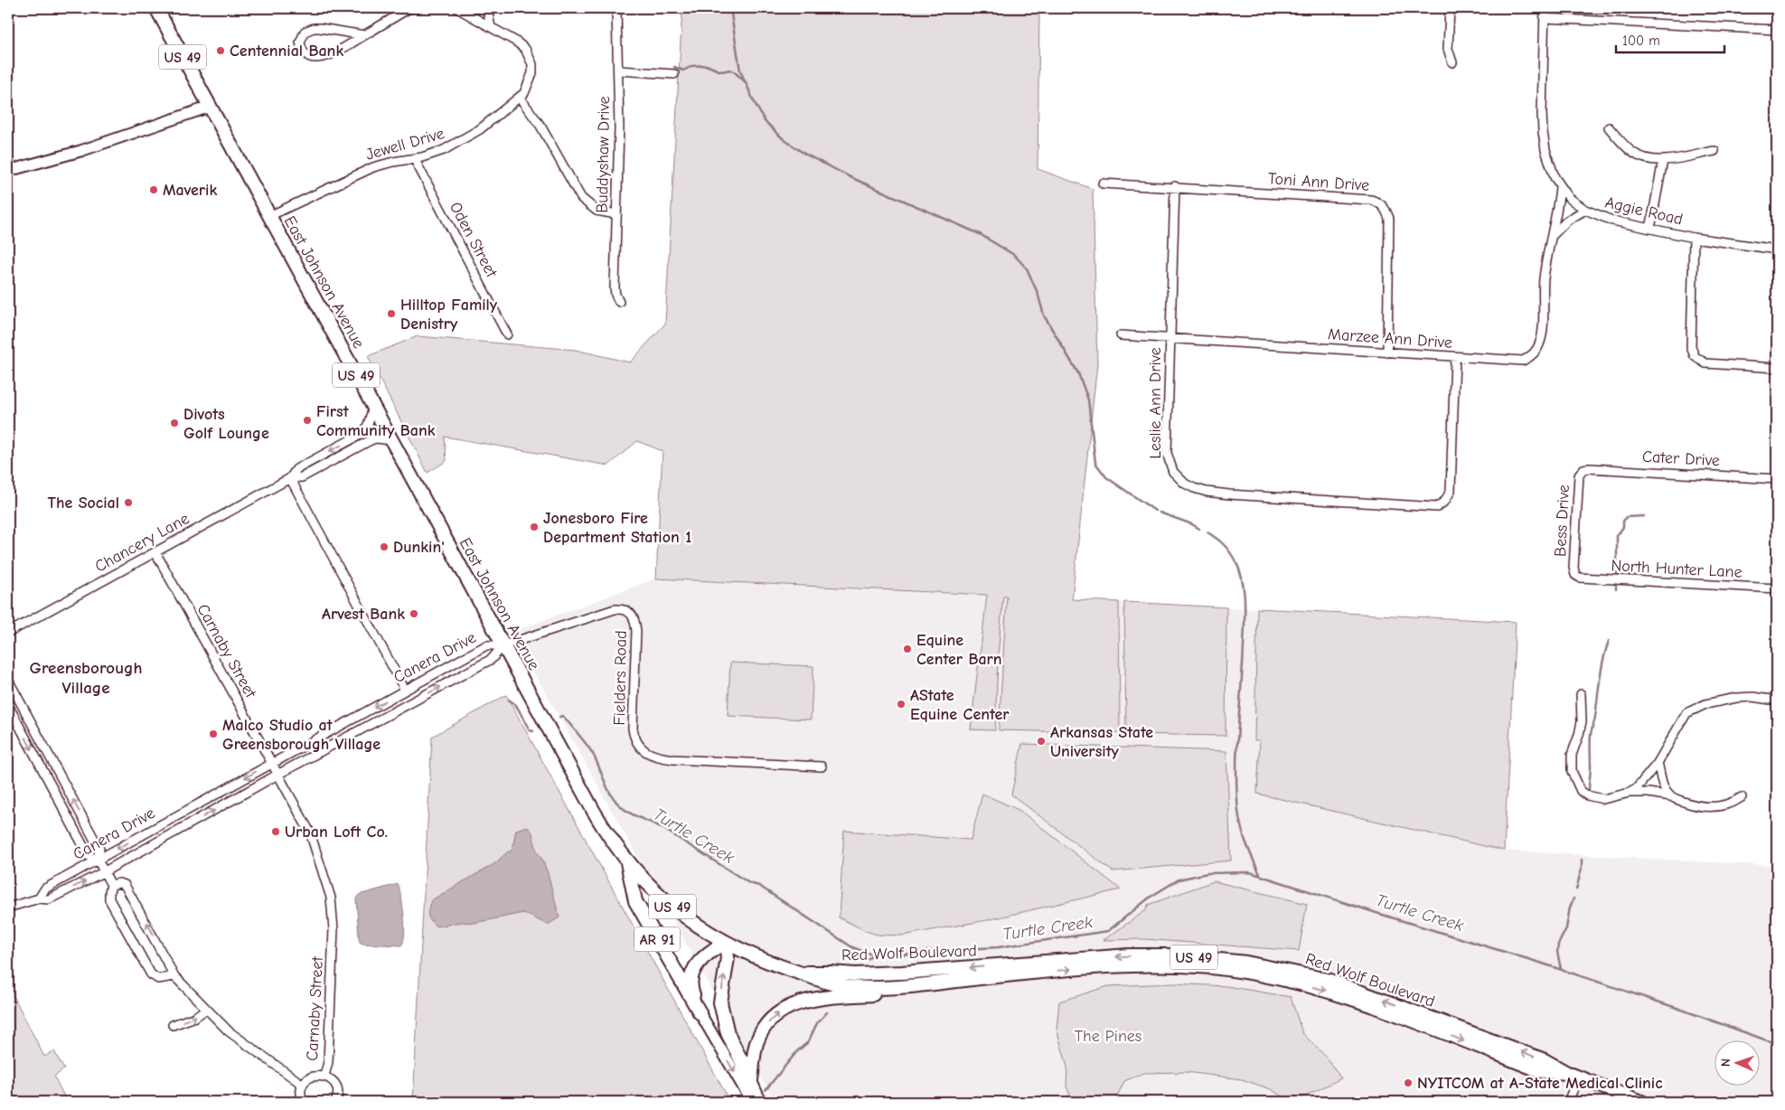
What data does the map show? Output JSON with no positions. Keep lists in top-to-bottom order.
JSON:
{
  "streets": {
    "highway": [
      "US 49",
      "East Johnson Avenue",
      "AR 91",
      "Red Wolf Boulevard"
    ],
    "street": [
      "Jewell Drive",
      "Buddyshaw Drive",
      "Toni Ann Drive",
      "Aggie Road",
      "Oden Street",
      "Marzee Ann Drive",
      "Leslie Ann Drive",
      "Cater Drive",
      "Bess Drive",
      "Chancery Lane",
      "North Hunter Lane",
      "Carnaby Street",
      "Canera Drive",
      "Fielders Road"
    ]
  },
  "crossings": [
    ["Jewell Drive", "Oden Street"],
    ["Jewell Drive", "East Johnson Avenue"],
    ["Toni Ann Drive", "Marzee Ann Drive"],
    ["Toni Ann Drive", "Leslie Ann Drive"],
    ["Aggie Road", "Marzee Ann Drive"],
    ["East Johnson Avenue", "Chancery Lane"],
    ["East Johnson Avenue", "Canera Drive"],
    ["East Johnson Avenue", "Fielders Road"],
    ["East Johnson Avenue", "Red Wolf Boulevard"],
    ["Marzee Ann Drive", "Leslie Ann Drive"],
    ["Cater Drive", "Bess Drive"],
    ["Bess Drive", "North Hunter Lane"],
    ["Chancery Lane", "Carnaby Street"],
    ["Carnaby Street", "Canera Drive"],
    ["Canera Drive", "Fielders Road"],
    ["AR 91", "Red Wolf Boulevard"]
  ],
  "districts": ["Greensborough Village"],
  "water": ["Turtle Creek"],
  "parks": ["The Pines"],
  "places": [
    "Centennial Bank",
    "Maverik",
    "Hilltop Family Denistry",
    "First Community Bank",
    "Divots Golf Lounge",
    "The Social",
    "Jonesboro Fire Department Station 1",
    "Dunkin'",
    "Arvest Bank",
    "Equine Center Barn",
    "AState Equine Center",
    "Malco Studio at Greensborough Village",
    "Arkansas State University",
    "Urban Loft Co.",
    "NYITCOM at A-State Medical Clinic"
  ],
  "scale_bar": "100 m",
  "north": "left"
}
